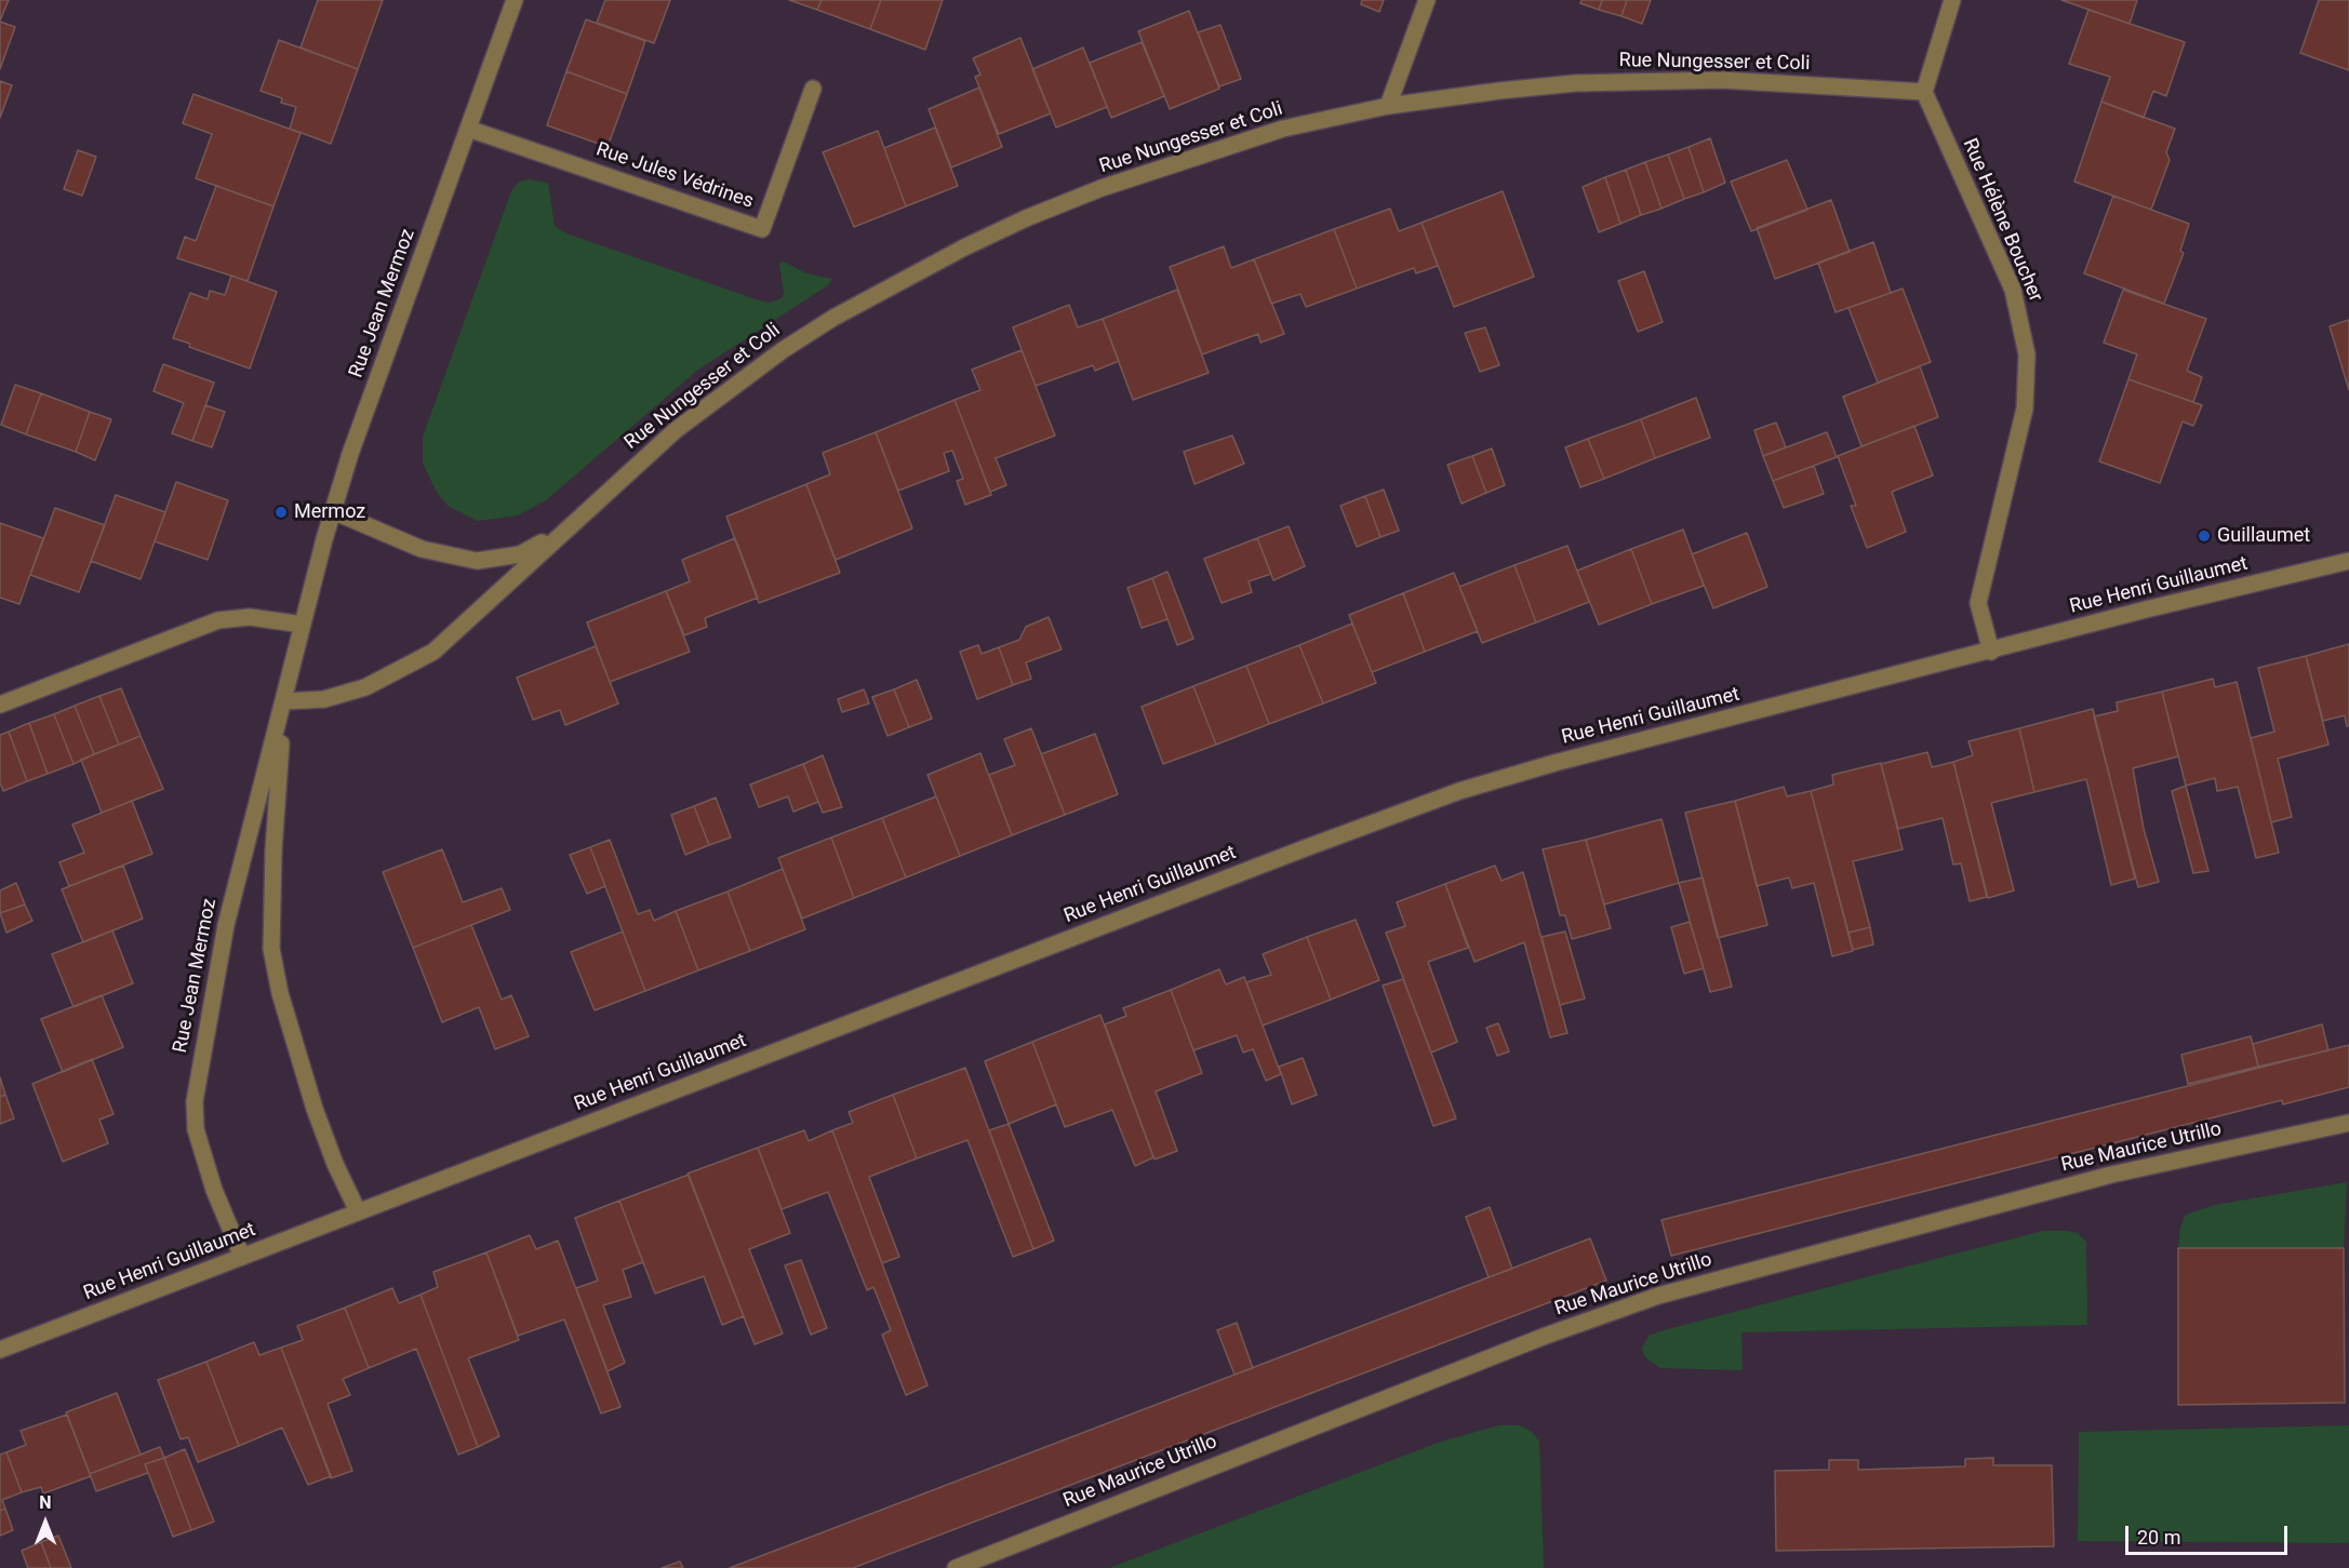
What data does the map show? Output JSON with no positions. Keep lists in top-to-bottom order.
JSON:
{
  "streets": {
    "street": [
      "Rue Nungesser et Coli",
      "Rue Jules Védrines",
      "Rue Hélène Boucher",
      "Rue Jean Mermoz",
      "Rue Henri Guillaumet",
      "Rue Maurice Utrillo"
    ]
  },
  "crossings": [
    ["Rue Nungesser et Coli", "Rue Hélène Boucher"],
    ["Rue Nungesser et Coli", "Rue Jean Mermoz"],
    ["Rue Jules Védrines", "Rue Jean Mermoz"],
    ["Rue Hélène Boucher", "Rue Henri Guillaumet"],
    ["Rue Jean Mermoz", "Rue Henri Guillaumet"]
  ],
  "places": ["Mermoz", "Guillaumet"],
  "scale_bar": "20 m",
  "north": "top"
}
